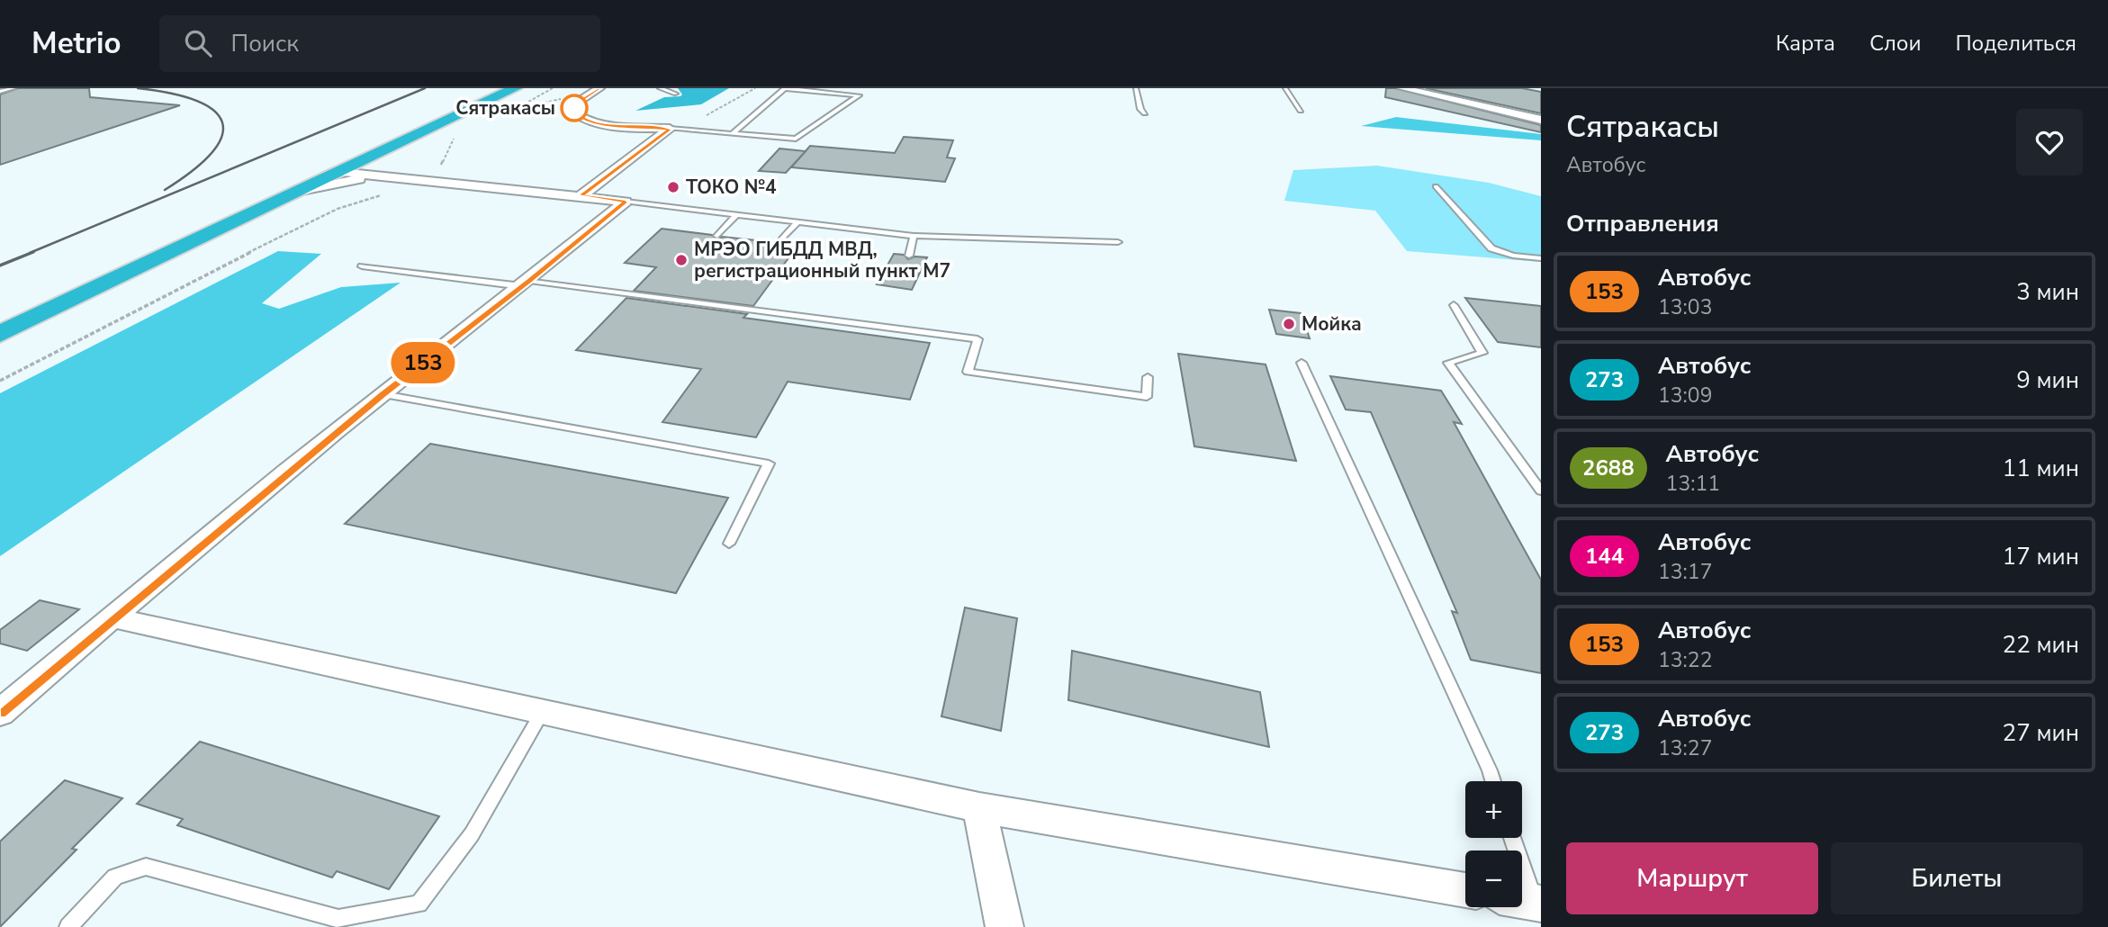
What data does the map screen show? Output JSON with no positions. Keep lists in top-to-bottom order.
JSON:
{
  "places": [
    "Сятракасы",
    "ТОКО №4",
    "МРЭО ГИБДД МВД, регистрационный пункт М7",
    "Мойка"
  ],
  "lines": ["bus line 153"],
  "page": {
    "header": "Metrio",
    "search": "Поиск",
    "nav": ["Карта", "Слои", "Поделиться"],
    "on_map": "153",
    "heading": [
      ["Сятракасы", "Автобус"],
      "Отправления"
    ],
    "list": [
      {
        "mark": "153",
        "name": "Автобус",
        "note": "13:03",
        "value": "3 мин"
      },
      {
        "mark": "273",
        "name": "Автобус",
        "note": "13:09",
        "value": "9 мин"
      },
      {
        "mark": "2688",
        "name": "Автобус",
        "note": "13:11",
        "value": "11 мин"
      },
      {
        "mark": "144",
        "name": "Автобус",
        "note": "13:17",
        "value": "17 мин"
      },
      {
        "mark": "153",
        "name": "Автобус",
        "note": "13:22",
        "value": "22 мин"
      },
      {
        "mark": "273",
        "name": "Автобус",
        "note": "13:27",
        "value": "27 мин"
      }
    ],
    "map_buttons": ["+", "−"],
    "buttons": ["Маршрут", "Билеты"]
  }
}
